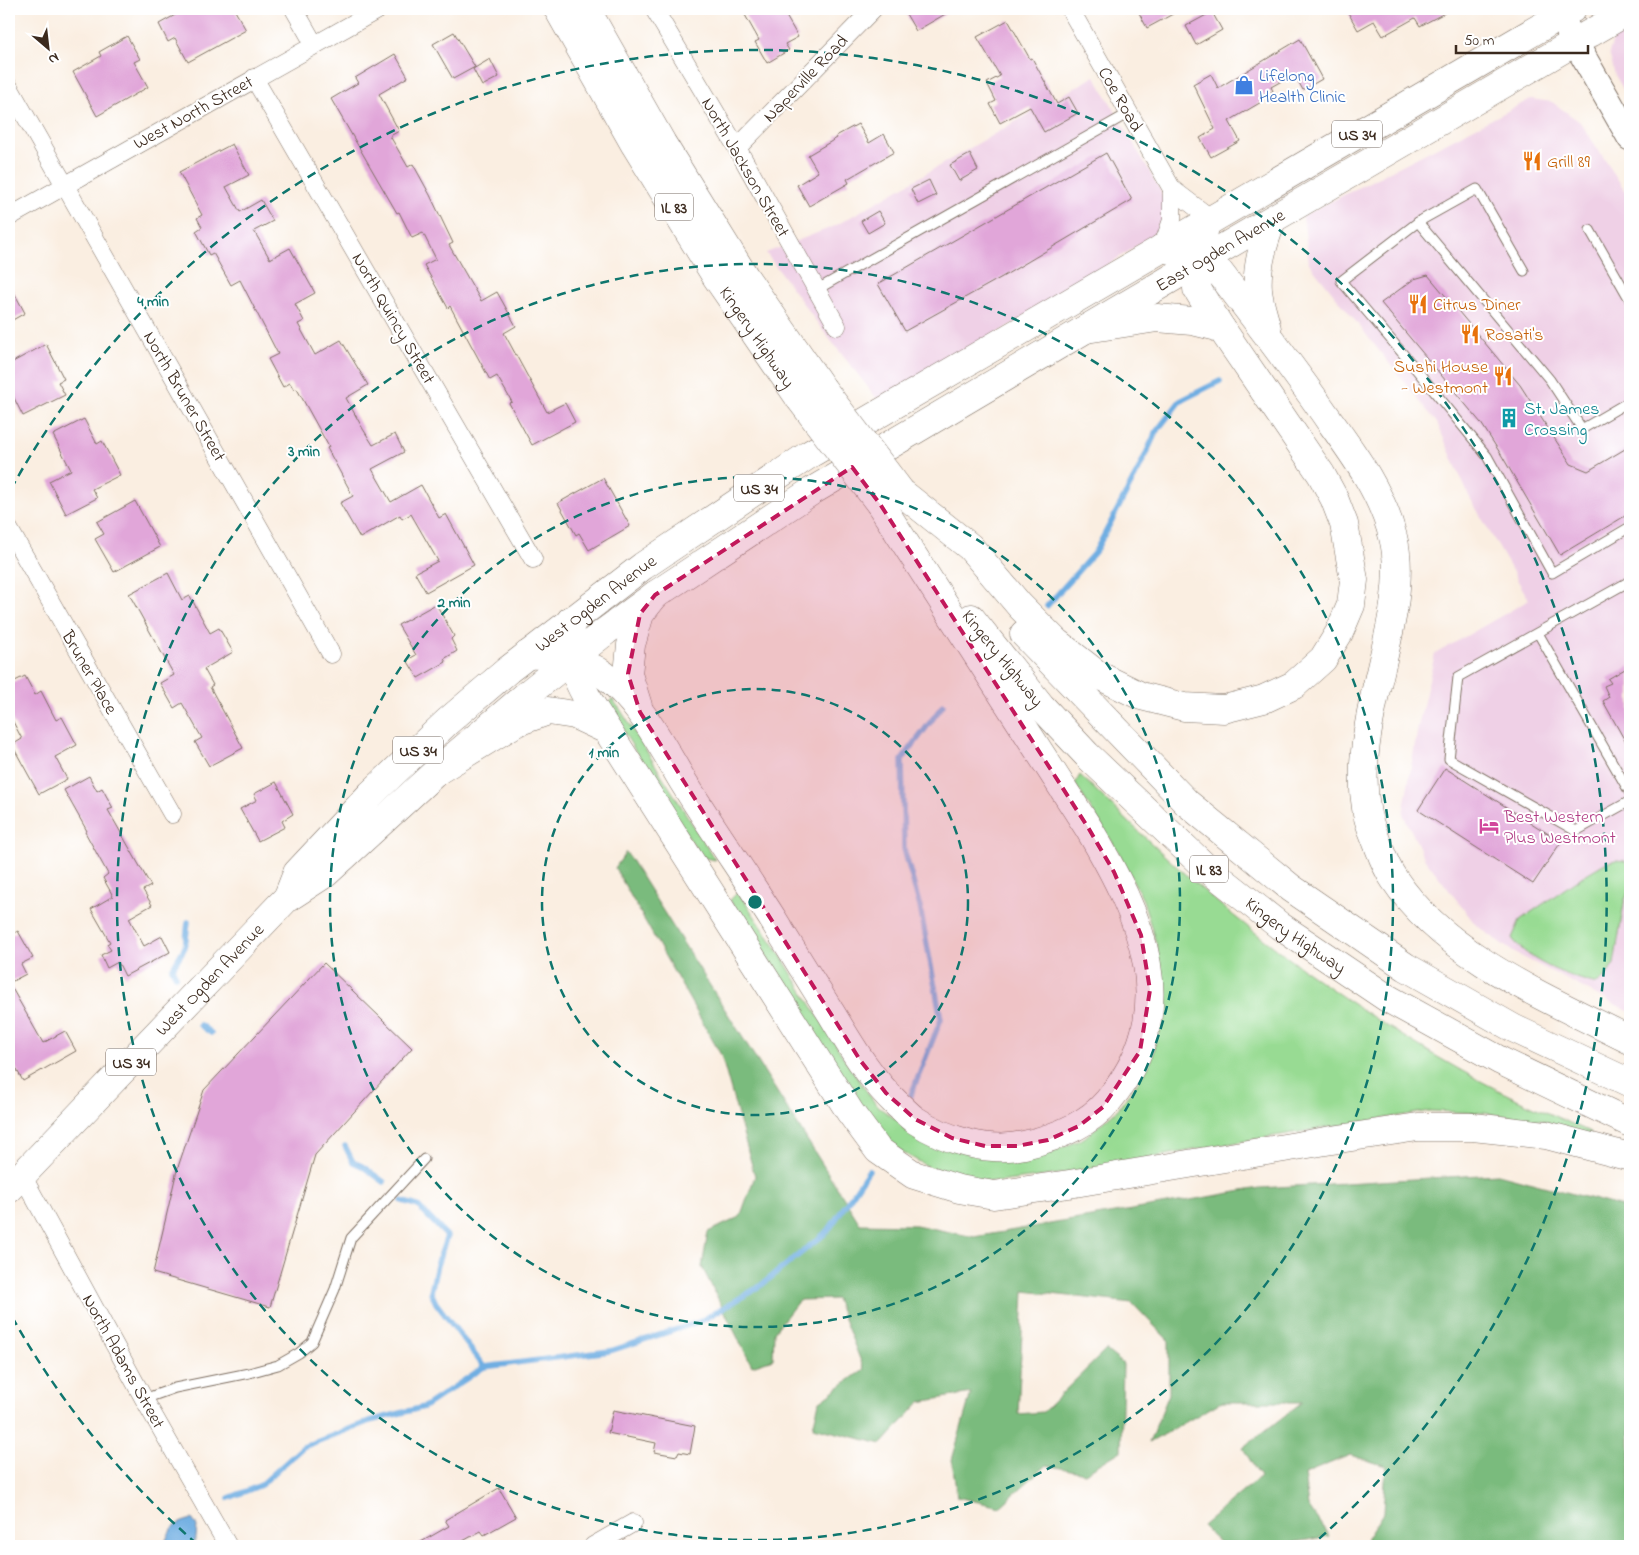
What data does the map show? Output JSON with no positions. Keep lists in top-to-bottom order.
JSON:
{
  "streets": {
    "main road": [
      "US 34",
      "IL 83",
      "East Ogden Avenue",
      "Kingery Highway",
      "West Ogden Avenue"
    ],
    "street": [
      "Naperville Road",
      "Coe Road",
      "West North Street",
      "North Jackson Street",
      "North Quincy Street",
      "North Bruner Street",
      "Bruner Place",
      "North Adams Street"
    ]
  },
  "crossings": [
    ["Naperville Road", "North Jackson Street"],
    ["Coe Road", "East Ogden Avenue"],
    ["West North Street", "North Quincy Street"],
    ["West North Street", "North Bruner Street"],
    ["East Ogden Avenue", "West Ogden Avenue"],
    ["West Ogden Avenue", "North Adams Street"]
  ],
  "places": {
    "shop": ["Lifelong Health Clinic"],
    "restaurant": [
      "Grill 89",
      "Citrus Diner",
      "Rosati's",
      "Sushi House - Westmont"
    ],
    "building": ["St. James Crossing"],
    "hotel": ["Best Western Plus Westmont"]
  },
  "scale_bar": "50 m",
  "north": "bottom right",
  "rings": [
    "4 min",
    "3 min",
    "2 min",
    "1 min"
  ]
}
